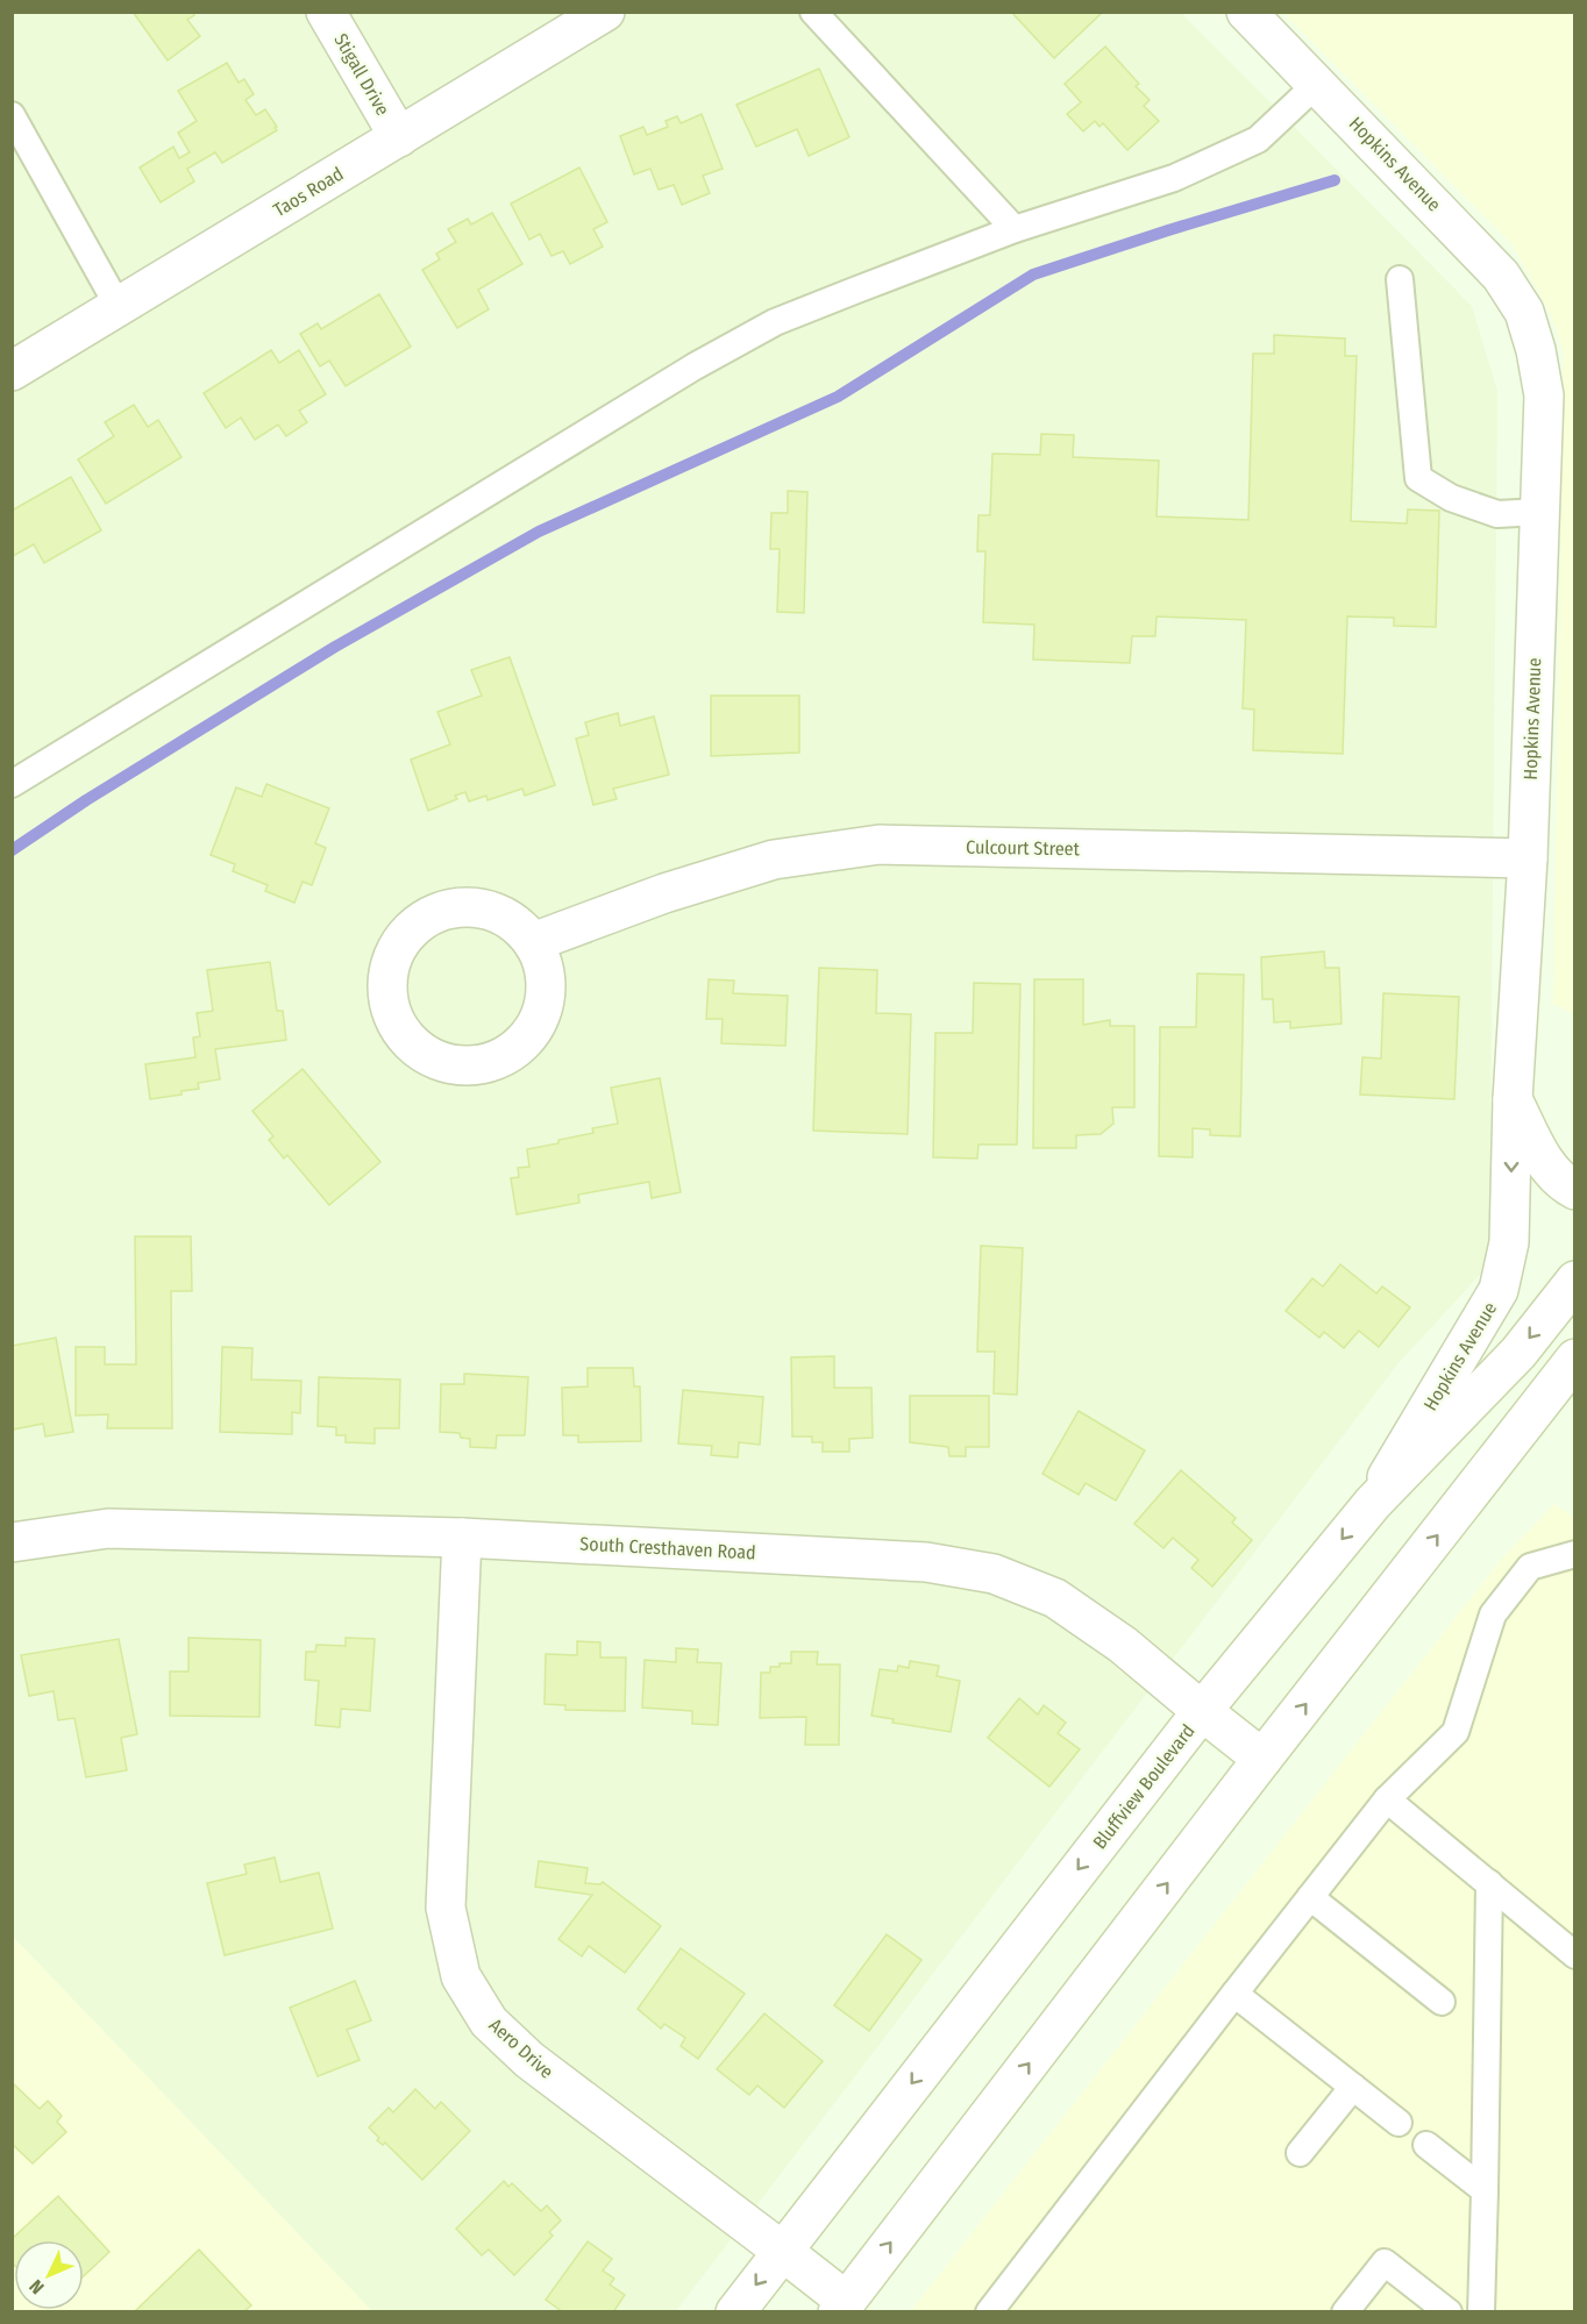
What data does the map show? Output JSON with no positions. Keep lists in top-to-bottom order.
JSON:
{
  "streets": {
    "street": [
      "Stigall Drive",
      "Hopkins Avenue",
      "Taos Road",
      "Culcourt Street",
      "South Cresthaven Road",
      "Bluffview Boulevard",
      "Aero Drive"
    ]
  },
  "crossings": [
    ["Stigall Drive", "Taos Road"],
    ["Hopkins Avenue", "Culcourt Street"],
    ["Hopkins Avenue", "Bluffview Boulevard"],
    ["South Cresthaven Road", "Bluffview Boulevard"],
    ["South Cresthaven Road", "Aero Drive"],
    ["Bluffview Boulevard", "Aero Drive"]
  ],
  "north": "bottom left"
}
